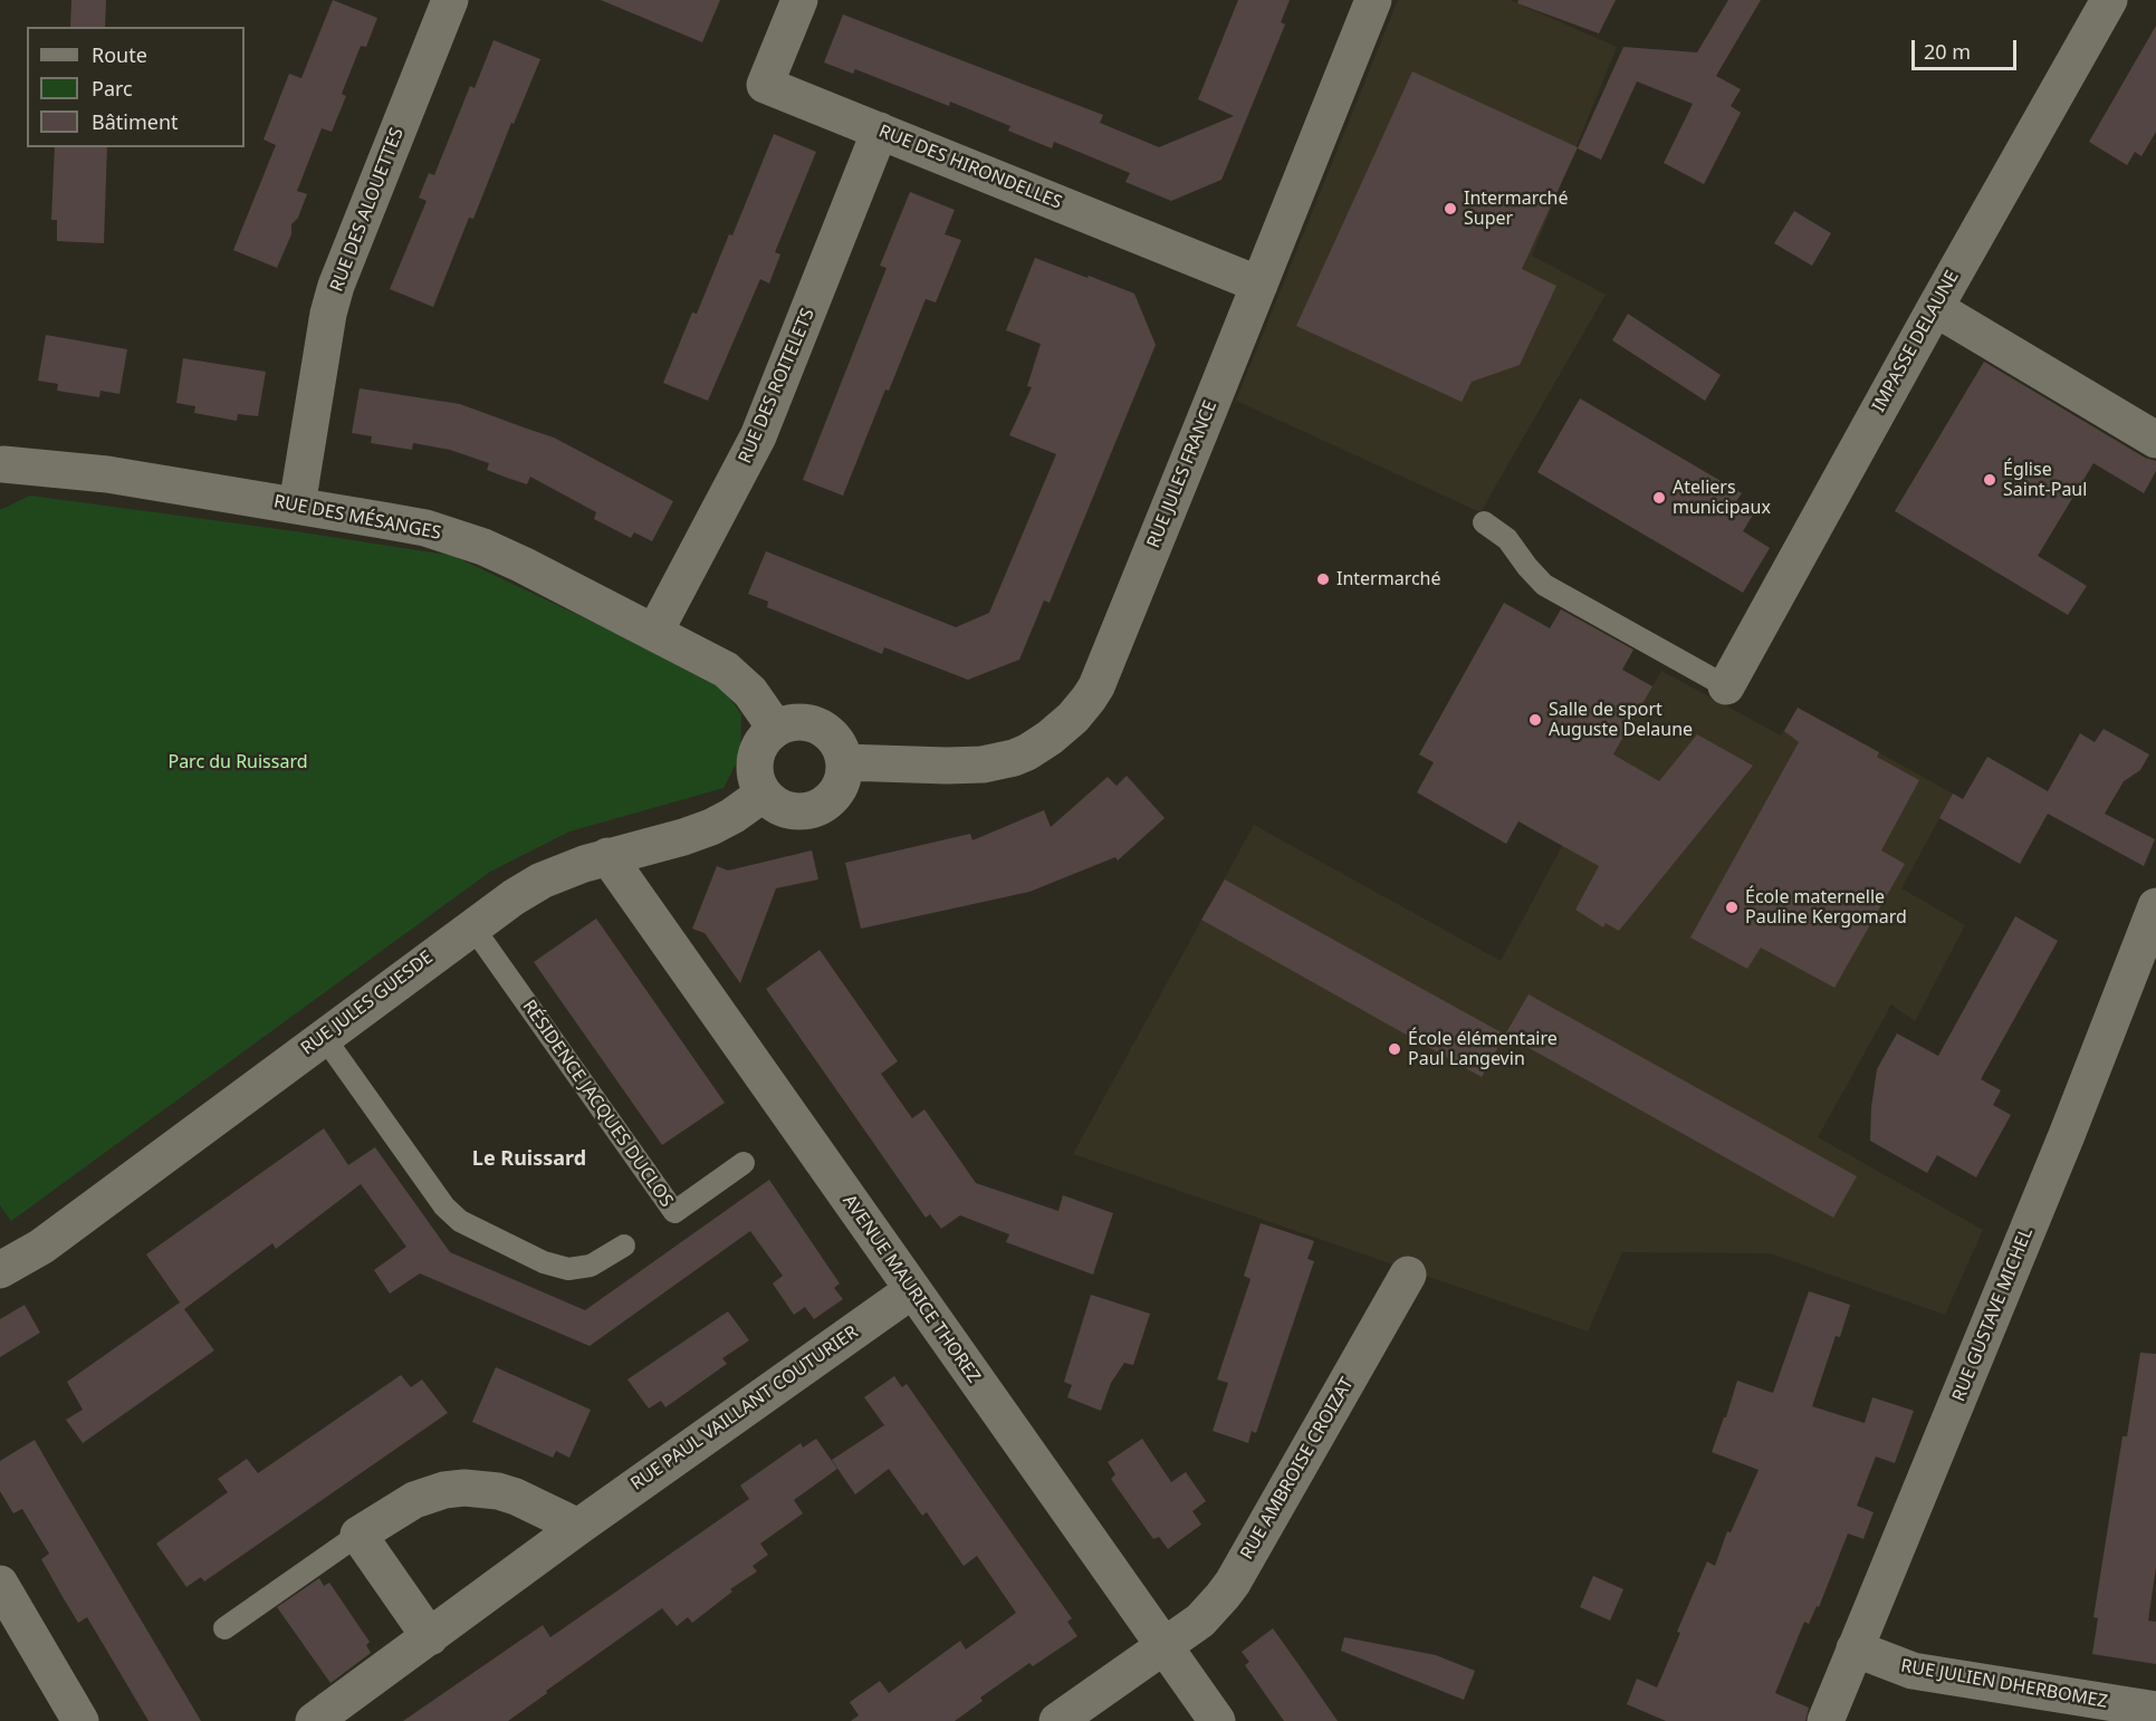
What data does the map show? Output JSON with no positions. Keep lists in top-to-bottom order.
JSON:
{
  "streets": {
    "street": [
      "RUE DES HIRONDELLES",
      "RUE DES ALOUETTES",
      "IMPASSE DELAUNE",
      "RUE DES ROITELETS",
      "RUE JULES FRANCE",
      "RUE DES MÉSANGES",
      "RUE JULES GUESDE",
      "AVENUE MAURICE THOREZ",
      "RUE GUSTAVE MICHEL",
      "RUE PAUL VAILLANT COUTURIER",
      "RUE AMBROISE CROIZAT",
      "RUE JULIEN DHERBOMEZ"
    ],
    "lane": ["RÉSIDENCE JACQUES DUCLOS"]
  },
  "crossings": [
    ["RUE DES HIRONDELLES", "RUE DES ROITELETS"],
    ["RUE DES HIRONDELLES", "RUE JULES FRANCE"],
    ["RUE DES ALOUETTES", "RUE DES MÉSANGES"],
    ["RUE DES ROITELETS", "RUE DES MÉSANGES"],
    ["RUE JULES FRANCE", "RUE DES MÉSANGES"],
    ["RUE JULES FRANCE", "RUE JULES GUESDE"],
    ["RUE DES MÉSANGES", "RUE JULES GUESDE"],
    ["RUE JULES GUESDE", "RÉSIDENCE JACQUES DUCLOS"],
    ["RUE JULES GUESDE", "AVENUE MAURICE THOREZ"],
    ["AVENUE MAURICE THOREZ", "RUE PAUL VAILLANT COUTURIER"],
    ["AVENUE MAURICE THOREZ", "RUE AMBROISE CROIZAT"],
    ["RUE GUSTAVE MICHEL", "RUE JULIEN DHERBOMEZ"]
  ],
  "districts": ["Le Ruissard"],
  "parks": ["Parc du Ruissard"],
  "places": [
    "Intermarché Super",
    "Église Saint-Paul",
    "Ateliers municipaux",
    "Intermarché",
    "Salle de sport Auguste Delaune",
    "École maternelle Pauline Kergomard",
    "École élémentaire Paul Langevin"
  ],
  "legend": ["Route", "Parc", "Bâtiment"],
  "scale_bar": "20 m"
}
